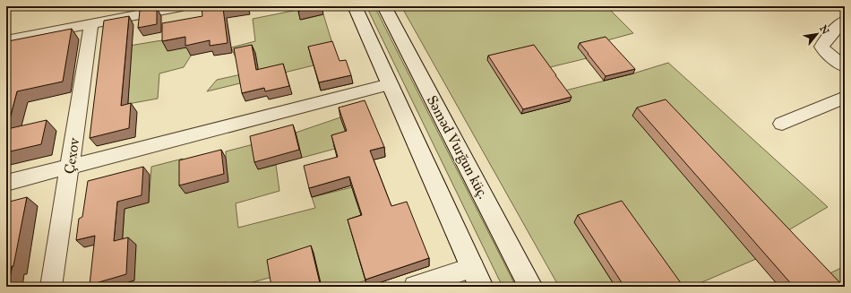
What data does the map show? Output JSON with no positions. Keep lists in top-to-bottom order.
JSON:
{
  "streets": {
    "main road": ["Səməd Vurğun küç."],
    "street": ["Çexov"]
  },
  "north": "top right"
}
